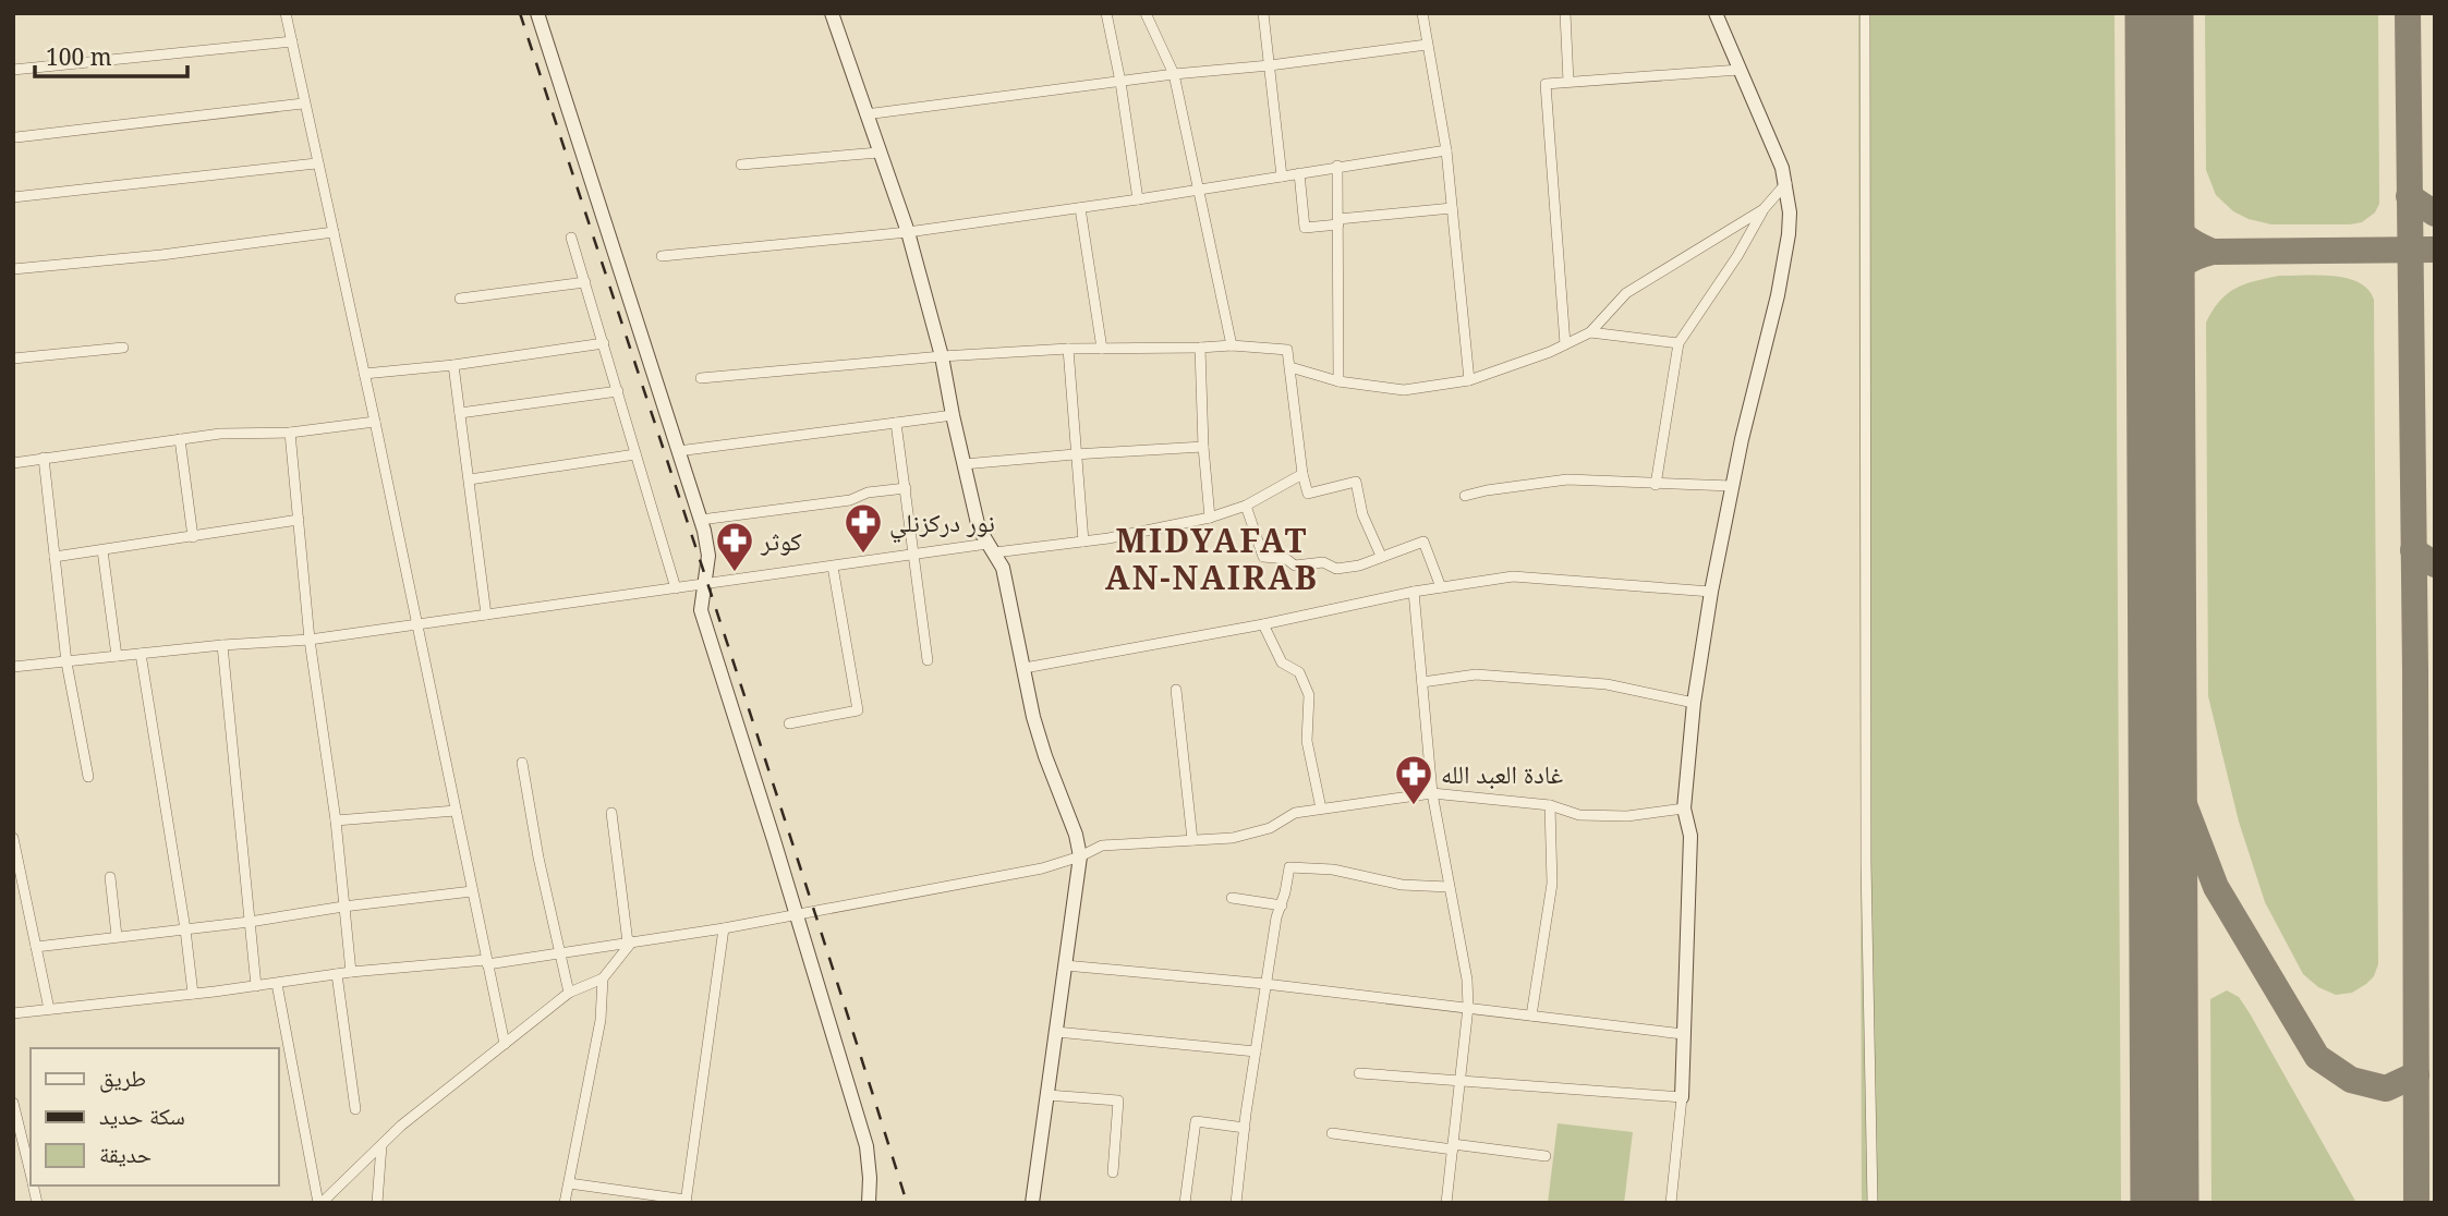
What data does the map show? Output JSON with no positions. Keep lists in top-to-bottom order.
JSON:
{
  "districts": ["MIDYAFAT AN-NAIRAB"],
  "places": {
    "pharmacy": ["نور دركزنلي", "كوثر", "غادة العبد الله"]
  },
  "legend": ["طريق", "سكة حديد", "حديقة"],
  "scale_bar": "100 m"
}
